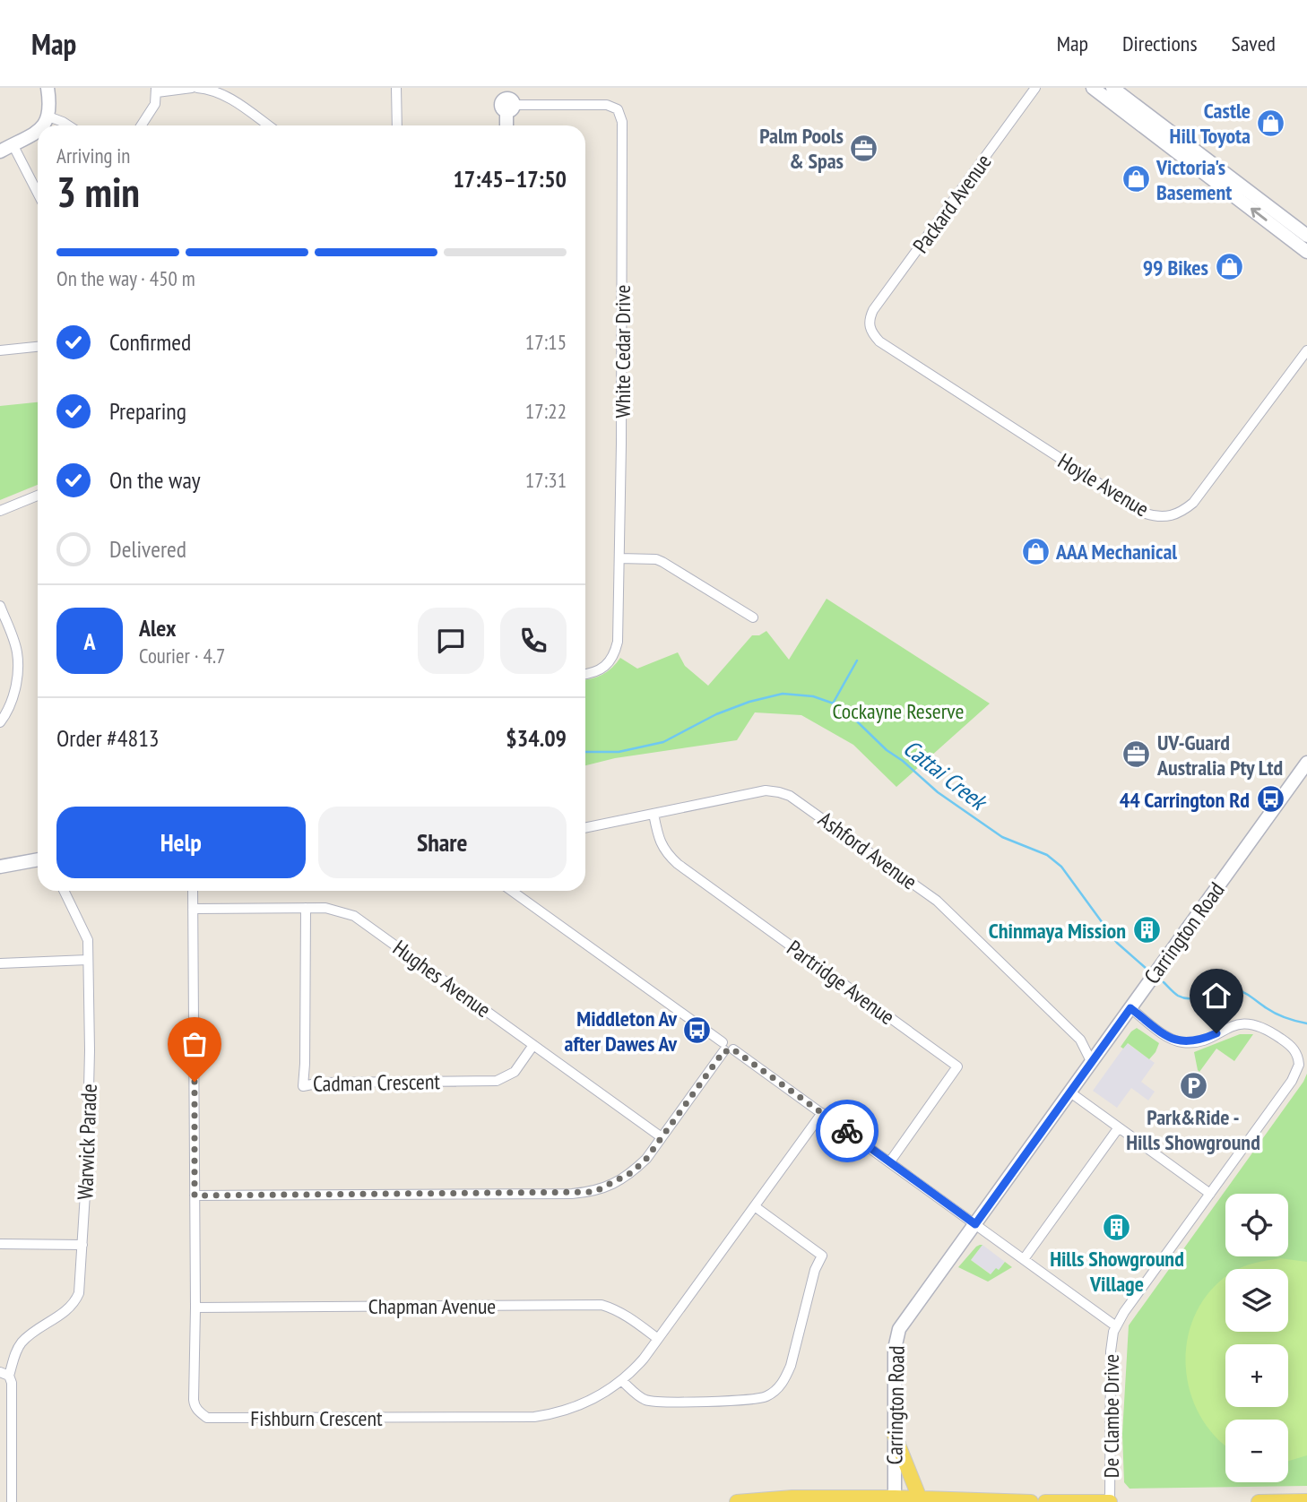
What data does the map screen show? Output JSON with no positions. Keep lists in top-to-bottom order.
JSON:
{
  "streets": {
    "main road": ["Carrington Road"],
    "street": [
      "Packard Avenue",
      "White Cedar Drive",
      "Hoyle Avenue",
      "Ashford Avenue",
      "Hughes Avenue",
      "Partridge Avenue",
      "Cadman Crescent",
      "Warwick Parade",
      "Chapman Avenue",
      "De Clambe Drive",
      "Fishburn Crescent"
    ]
  },
  "crossings": [
    ["Packard Avenue", "Hoyle Avenue"],
    ["Ashford Avenue", "Carrington Road"],
    ["Ashford Avenue", "Partridge Avenue"],
    ["Carrington Road", "De Clambe Drive"],
    ["Hughes Avenue", "Cadman Crescent"],
    ["Hughes Avenue", "Fishburn Crescent"],
    ["Chapman Avenue", "Fishburn Crescent"]
  ],
  "water": ["Cattai Creek"],
  "parks": ["Cockayne Reserve"],
  "places": {
    "shop": [
      "Castle Hill Toyota",
      "Victoria's Basement",
      "99 Bikes",
      "AAA Mechanical"
    ],
    "office": ["Palm Pools & Spas", "UV-Guard Australia Pty Ltd"],
    "bus stop": ["44 Carrington Rd", "Middleton Av after Dawes Av"],
    "building": ["Chinmaya Mission", "Hills Showground Village"],
    "parking": ["Park&Ride - Hills Showground"]
  },
  "page": {
    "header": "Map",
    "nav": ["Map", "Directions", "Saved"],
    "heading": ["3 min", "Arriving in", "17:45–17:50"],
    "panel": [
      "Alex",
      "Courier · 4.7",
      "Order #4813",
      "$34.09"
    ],
    "bar": "On the way · 450 m",
    "list": [
      ["Confirmed", "17:15"],
      ["Preparing", "17:22"],
      ["On the way", "17:31"],
      "Delivered"
    ],
    "round": "A",
    "buttons": ["Help", "Share"],
    "map_buttons": ["+", "−"]
  }
}
